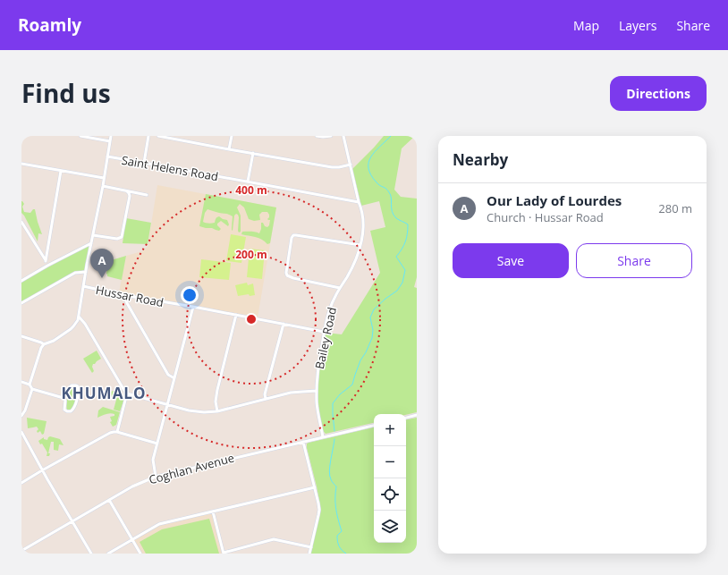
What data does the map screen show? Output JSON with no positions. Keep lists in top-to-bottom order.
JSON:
{
  "streets": {
    "street": [
      "Saint Helens Road",
      "Hussar Road",
      "Bailey Road",
      "Coghlan Avenue"
    ]
  },
  "crossings": [
    ["Saint Helens Road", "Bailey Road"],
    ["Hussar Road", "Bailey Road"],
    ["Bailey Road", "Coghlan Avenue"]
  ],
  "districts": ["KHUMALO"],
  "page": {
    "header": "Roamly",
    "nav": ["Map", "Layers", "Share"],
    "title": "Find us",
    "buttons": [
      "Directions",
      ["Save", "Share"]
    ],
    "heading": "Nearby",
    "list": [
      {
        "mark": "A",
        "name": "Our Lady of Lourdes",
        "note": "Church · Hussar Road",
        "value": "280 m"
      }
    ],
    "pins": "A",
    "map_buttons": ["+", "−"]
  },
  "rings": ["400 m", "200 m"]
}
